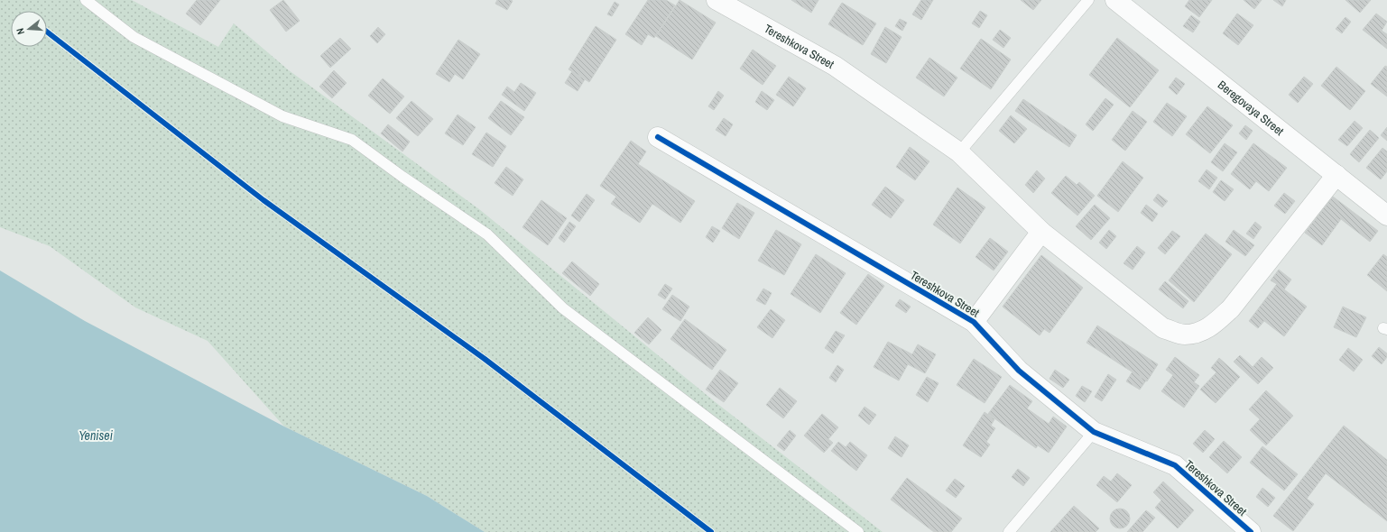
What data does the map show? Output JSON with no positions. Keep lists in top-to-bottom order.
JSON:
{
  "streets": {
    "street": ["Tereshkova Street", "Beregovaya Street"]
  },
  "water": ["Yenisei"],
  "north": "left"
}
